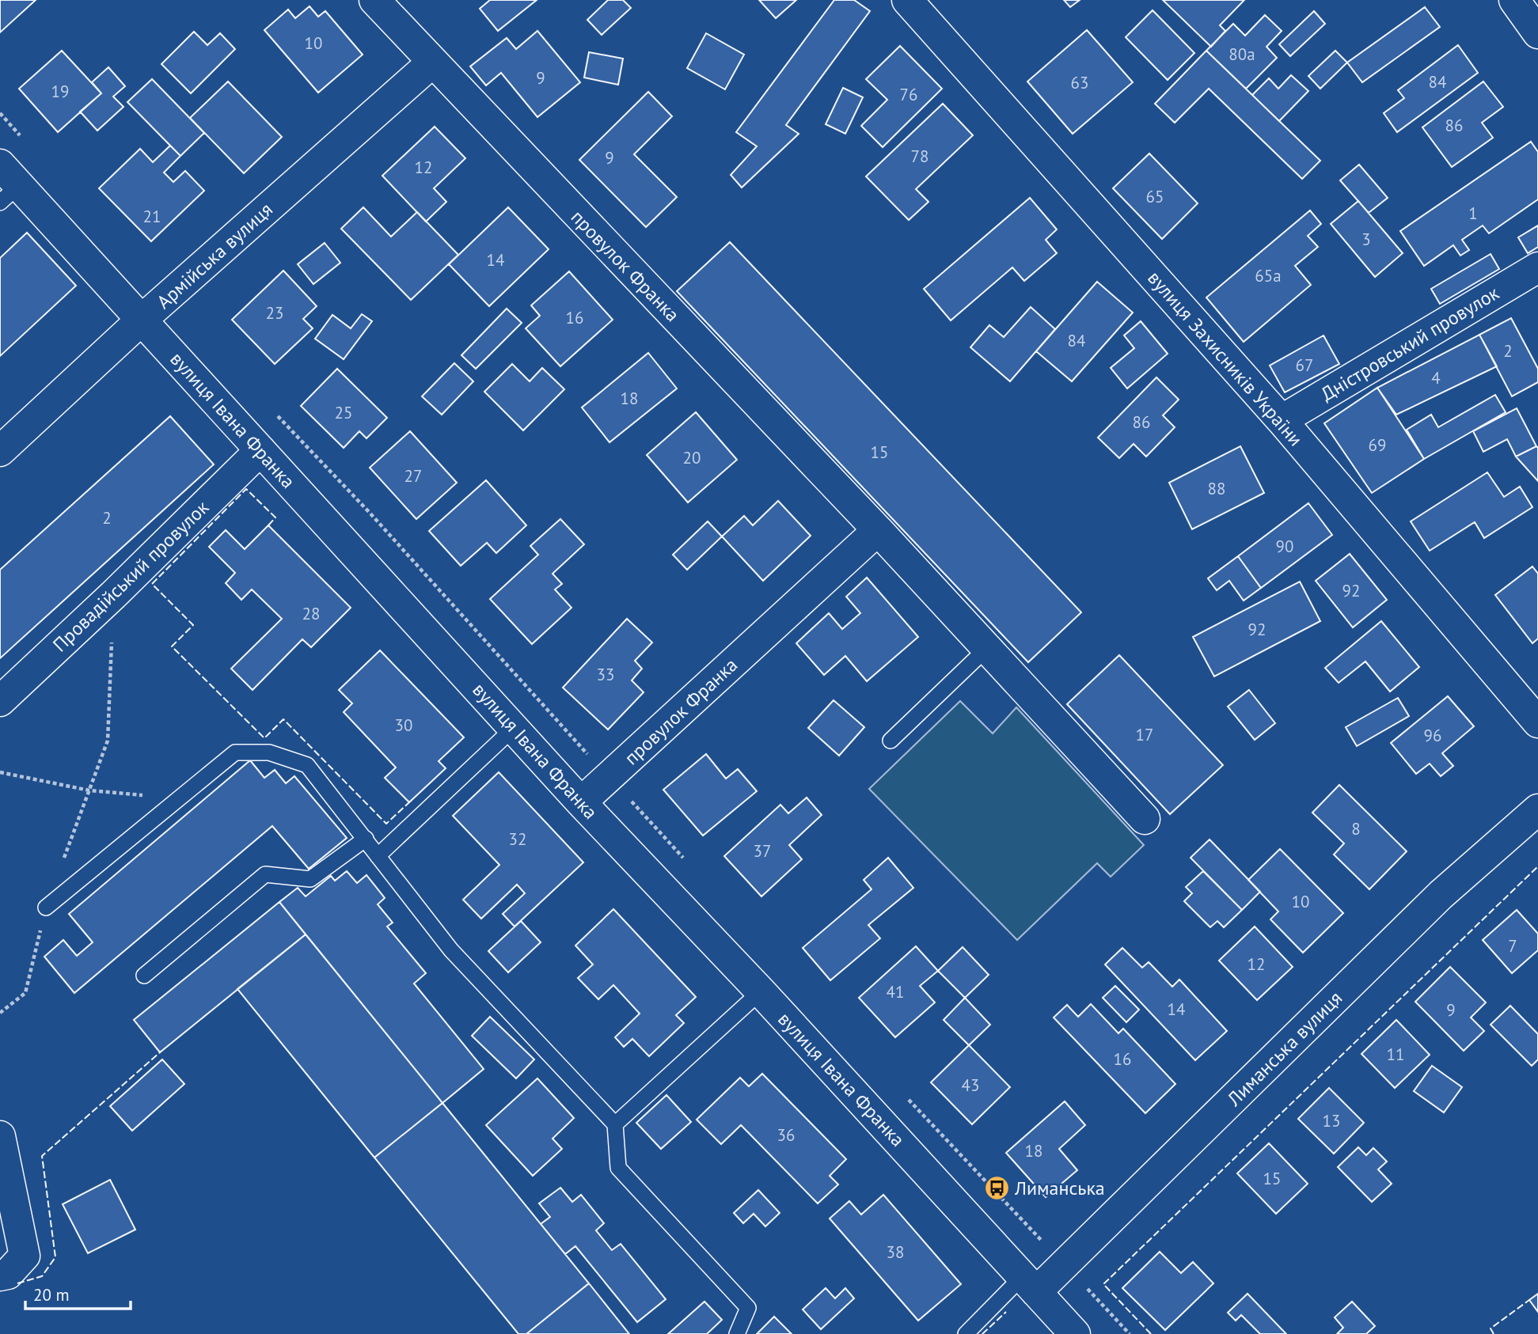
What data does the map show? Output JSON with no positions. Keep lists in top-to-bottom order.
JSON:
{
  "streets": {
    "street": [
      "Армійська вулиця",
      "провулок Франка",
      "Дністровський провулок",
      "вулиця Захисників України",
      "вулиця Івана Франка",
      "Провадійський провулок",
      "Лиманська вулиця"
    ]
  },
  "crossings": [
    ["Армійська вулиця", "провулок Франка"],
    ["Армійська вулиця", "вулиця Івана Франка"],
    ["провулок Франка", "вулиця Івана Франка"],
    ["Дністровський провулок", "вулиця Захисників України"],
    ["вулиця Івана Франка", "Провадійський провулок"],
    ["вулиця Івана Франка", "Лиманська вулиця"]
  ],
  "places": {
    "bus stop": ["Лиманська"]
  },
  "house_numbers": [
    "10",
    "80а",
    "9",
    "84",
    "63",
    "19",
    "76",
    "86",
    "78",
    "9",
    "12",
    "65",
    "1",
    "21",
    "3",
    "14",
    "65а",
    "23",
    "16",
    "84",
    "2",
    "67",
    "4",
    "18",
    "25",
    "86",
    "69",
    "15",
    "20",
    "27",
    "88",
    "2",
    "90",
    "92",
    "28",
    "92",
    "33",
    "30",
    "17",
    "96",
    "8",
    "32",
    "37",
    "10",
    "7",
    "12",
    "41",
    "14",
    "9",
    "11",
    "16",
    "43",
    "13",
    "36",
    "18",
    "15",
    "38"
  ],
  "scale_bar": "20 m"
}
